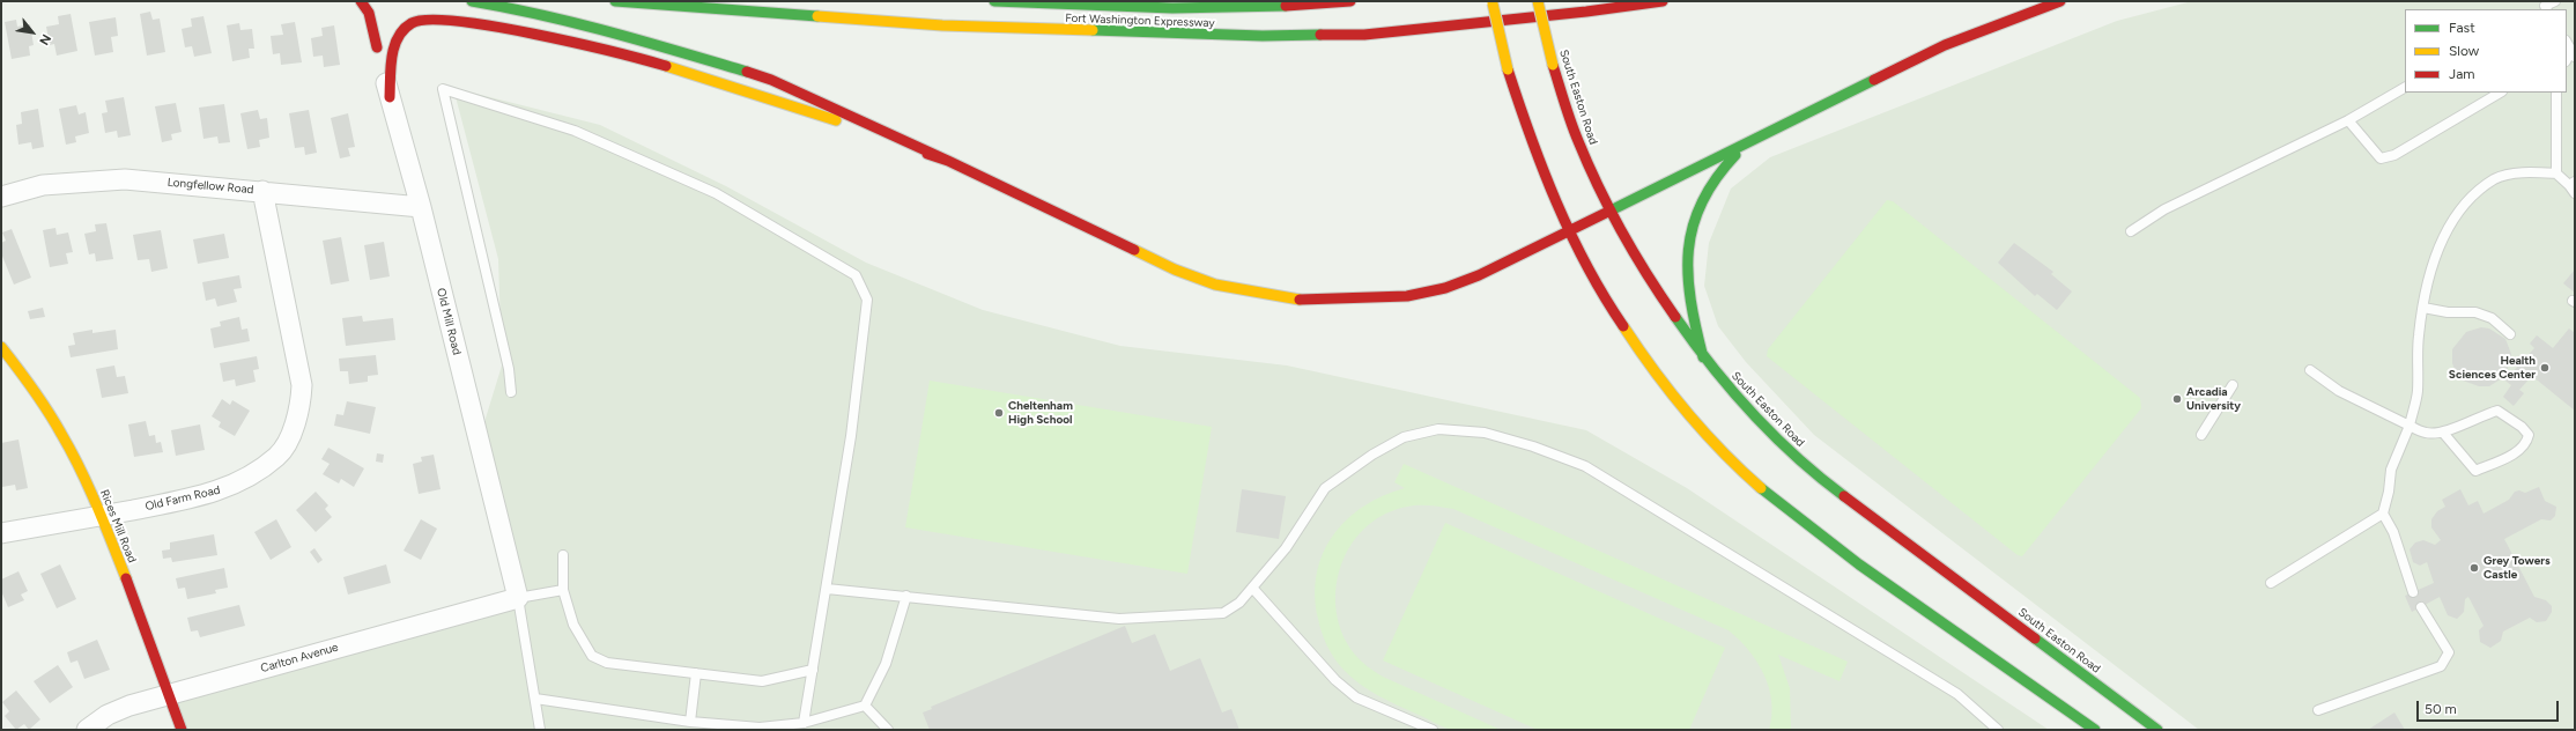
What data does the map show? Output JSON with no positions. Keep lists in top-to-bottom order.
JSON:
{
  "streets": {
    "main road": ["Fort Washington Expressway", "South Easton Road", "Rices Mill Road"],
    "street": [
      "Longfellow Road",
      "Old Mill Road",
      "Old Farm Road",
      "Carlton Avenue"
    ]
  },
  "crossings": [
    ["Longfellow Road", "Old Mill Road"],
    ["Longfellow Road", "Old Farm Road"],
    ["Old Mill Road", "Carlton Avenue"],
    ["Old Farm Road", "Rices Mill Road"],
    ["Rices Mill Road", "Carlton Avenue"]
  ],
  "places": [
    "Health Sciences Center",
    "Arcadia University",
    "Cheltenham High School",
    "Grey Towers Castle"
  ],
  "legend": ["Fast", "Slow", "Jam"],
  "scale_bar": "50 m",
  "north": "bottom right"
}
